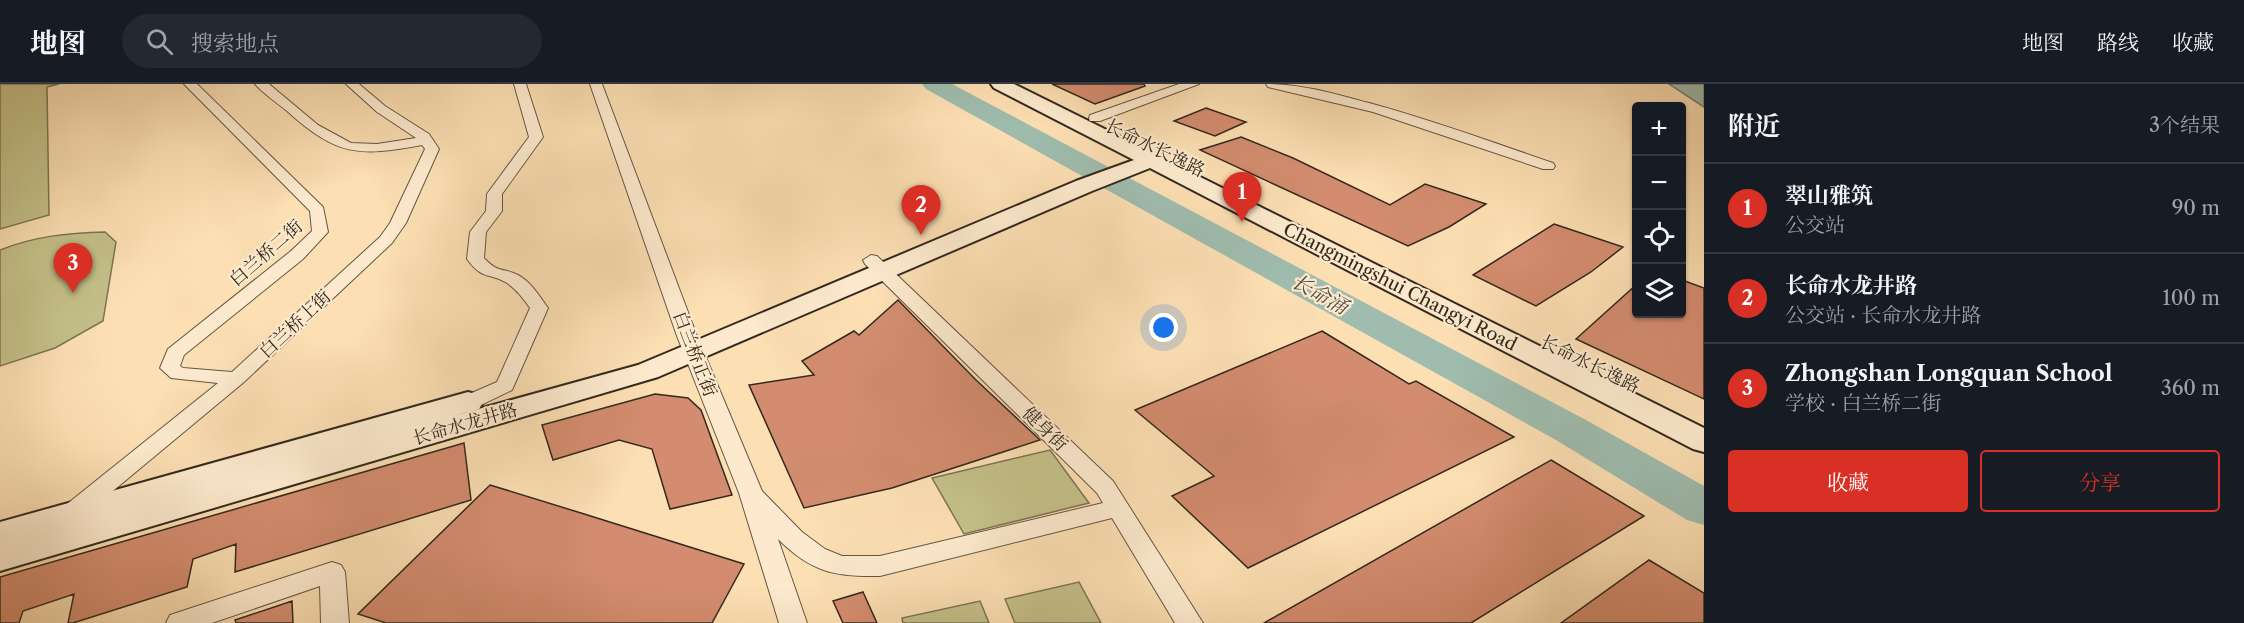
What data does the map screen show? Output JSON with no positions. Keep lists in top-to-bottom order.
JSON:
{
  "streets": {
    "street": [
      "长命水长逸路",
      "白兰桥二街",
      "Changmingshui Changyi Road",
      "白兰桥上街",
      "白兰桥正街",
      "长命水龙井路",
      "健身街"
    ]
  },
  "crossings": [
    ["长命水长逸路", "Changmingshui Changyi Road"],
    ["长命水长逸路", "长命水龙井路"],
    ["白兰桥二街", "白兰桥上街"],
    ["Changmingshui Changyi Road", "长命水龙井路"],
    ["白兰桥上街", "长命水龙井路"],
    ["白兰桥正街", "长命水龙井路"],
    ["长命水龙井路", "健身街"]
  ],
  "water": ["长命涌"],
  "page": {
    "header": "地图",
    "search": "搜索地点",
    "nav": ["地图", "路线", "收藏"],
    "heading": ["附近", "3个结果"],
    "map_buttons": ["+", "−"],
    "list": [
      {
        "mark": "1",
        "name": "翠山雅筑",
        "note": "公交站",
        "value": "90 m"
      },
      {
        "mark": "2",
        "name": "长命水龙井路",
        "note": "公交站 · 长命水龙井路",
        "value": "100 m"
      },
      {
        "mark": "3",
        "name": "Zhongshan Longquan School",
        "note": "学校 · 白兰桥二街",
        "value": "360 m"
      }
    ],
    "pins": ["1", "2", "3"],
    "buttons": ["收藏", "分享"]
  }
}
